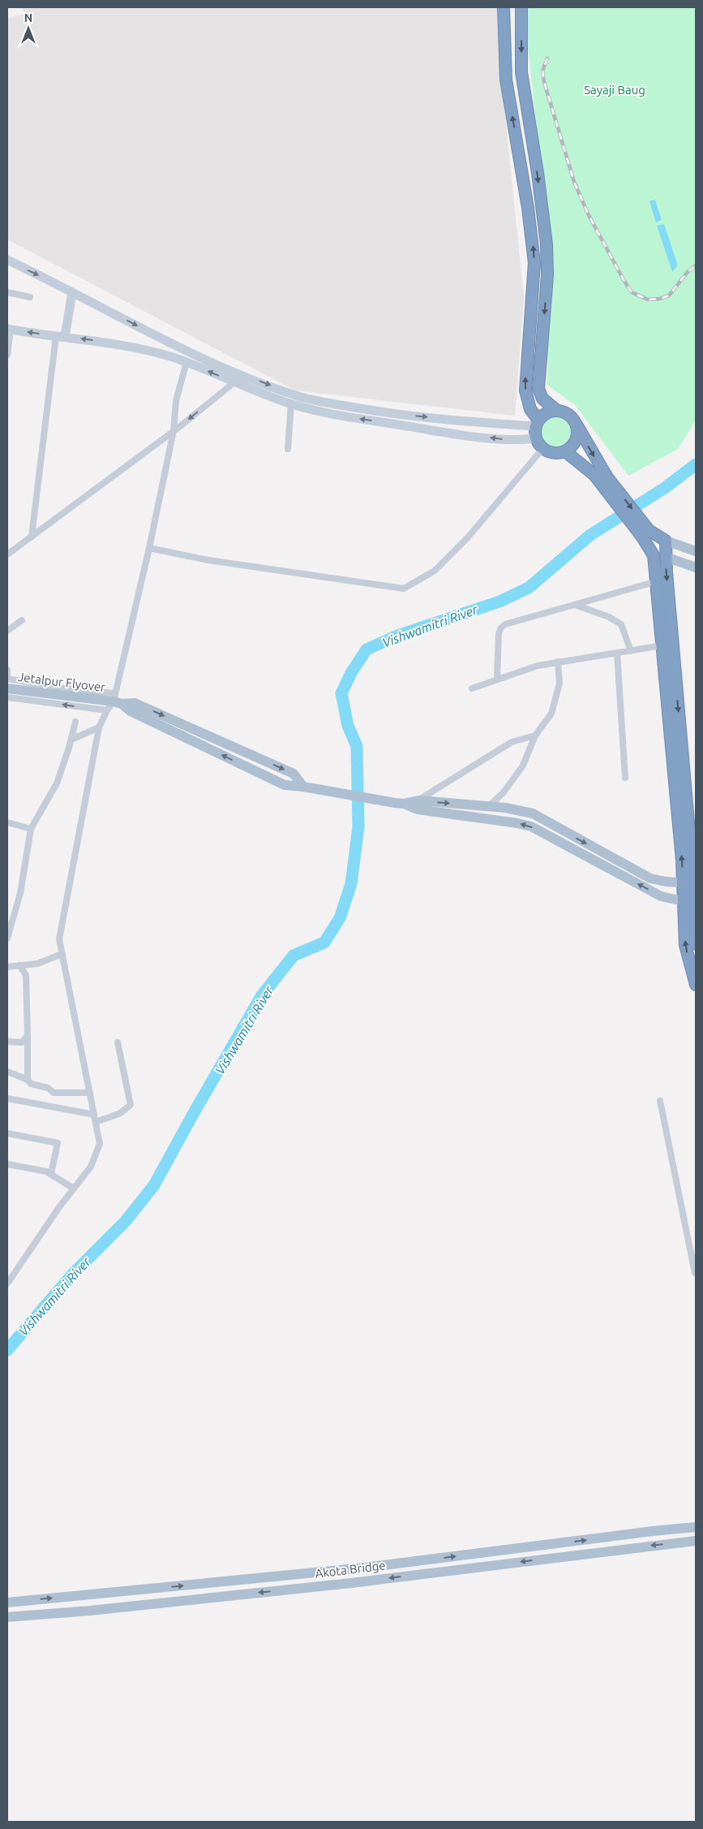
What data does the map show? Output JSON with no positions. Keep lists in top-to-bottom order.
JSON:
{
  "streets": {
    "main road": ["Jetalpur Flyover", "Akota Bridge"]
  },
  "water": ["Vishwamitri River"],
  "parks": ["Sayaji Baug"],
  "north": "top"
}
